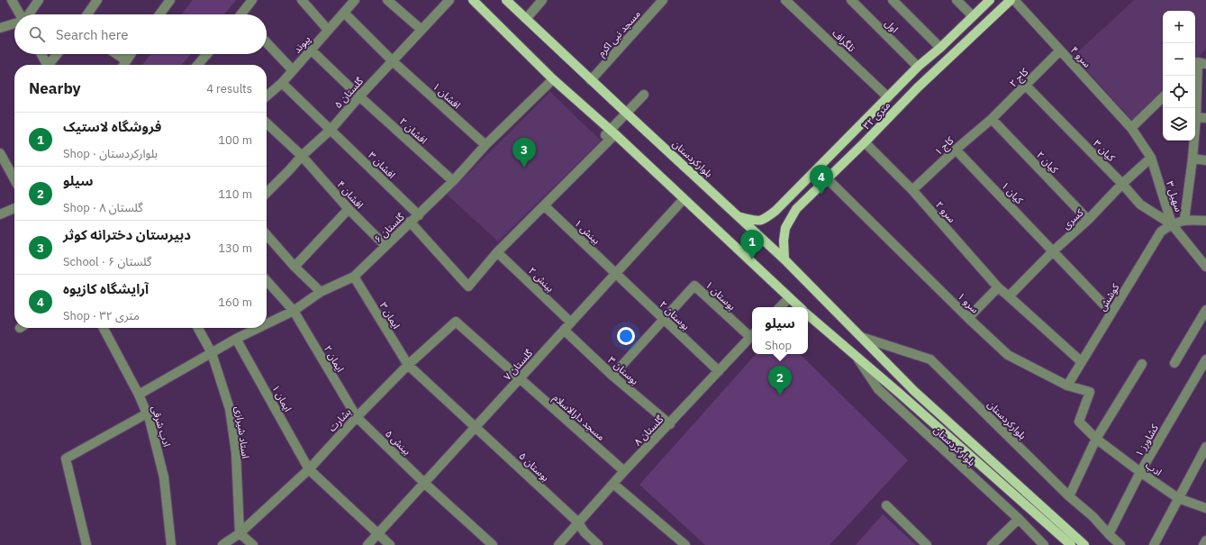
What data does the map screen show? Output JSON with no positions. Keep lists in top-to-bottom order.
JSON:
{
  "streets": {
    "main road": ["۳۲ متری", "بلوارکردستان"],
    "street": [
      "اول",
      "مسجد نبی اکرم",
      "تلگراف",
      "پیوند",
      "سرو ۴",
      "کاج ۲",
      "گلستان ۵",
      "افشان ۱",
      "افشان ۲",
      "کاج ۱",
      "کیان ۳",
      "کیان ۲",
      "افشان ۳",
      "کیان ۱",
      "افشان ۴",
      "سهیل ۳",
      "سرو ۲",
      "کسری",
      "گلستان ۶",
      "بینش ۱",
      "بینش ۲",
      "بوستان ۱",
      "کوشش",
      "سرو ۱",
      "ایمان ۳",
      "بوستان ۲",
      "ایمان ۲",
      "گلستان ۷",
      "بوستان ۳",
      "ایمان ۱",
      "مسجد دارالاسلام",
      "بشارت",
      "ادب شرقی",
      "گلستان ۸",
      "استاد شیرازی",
      "کشاورز ۱",
      "بینش ۵",
      "بلوار کردستان",
      "بوستان ۵",
      "ادب"
    ]
  },
  "crossings": [
    ["اول", "۳۲ متری"],
    ["مسجد نبی اکرم", "بلوارکردستان"],
    ["تلگراف", "۳۲ متری"],
    ["پیوند", "افشان ۱"],
    ["پیوند", "افشان ۲"],
    ["پیوند", "افشان ۳"],
    ["سرو ۴", "کاج ۲"],
    ["سرو ۴", "سهیل ۳"],
    ["کاج ۲", "کاج ۱"],
    ["کاج ۲", "کیان ۳"],
    ["کاج ۲", "کیان ۲"],
    ["گلستان ۵", "افشان ۱"],
    ["گلستان ۵", "افشان ۲"],
    ["گلستان ۵", "افشان ۳"],
    ["گلستان ۵", "افشان ۴"],
    ["افشان ۱", "گلستان ۶"],
    ["۳۲ متری", "بلوارکردستان"],
    ["۳۲ متری", "سرو ۲"],
    ["۳۲ متری", "سرو ۱"],
    ["افشان ۲", "گلستان ۶"],
    ["کاج ۱", "کیان ۲"],
    ["کاج ۱", "کیان ۱"],
    ["کاج ۱", "سرو ۲"],
    ["کیان ۳", "سهیل ۳"],
    ["کیان ۳", "کسری"],
    ["کیان ۳", "کوشش"],
    ["بلوارکردستان", "کشاورز ۱"],
    ["کیان ۲", "کسری"],
    ["افشان ۳", "گلستان ۶"],
    ["کیان ۱", "کسری"],
    ["کیان ۱", "کوشش"],
    ["افشان ۴", "گلستان ۶"],
    ["سهیل ۳", "کسری"],
    ["سهیل ۳", "کوشش"],
    ["سرو ۲", "کسری"],
    ["سرو ۲", "کوشش"],
    ["گلستان ۶", "ایمان ۳"],
    ["گلستان ۶", "ایمان ۲"],
    ["گلستان ۶", "ایمان ۱"],
    ["گلستان ۶", "ادب شرقی"],
    ["گلستان ۶", "استاد شیرازی"],
    ["بینش ۱", "بوستان ۲"],
    ["بینش ۱", "گلستان ۷"],
    ["بینش ۲", "گلستان ۷"],
    ["بوستان ۱", "بوستان ۲"],
    ["بوستان ۱", "گلستان ۸"],
    ["کوشش", "سرو ۱"],
    ["سرو ۱", "ادب"],
    ["ایمان ۳", "گلستان ۷"],
    ["ایمان ۳", "بشارت"],
    ["ایمان ۳", "بوستان ۵"],
    ["بوستان ۲", "گلستان ۷"],
    ["بوستان ۲", "گلستان ۸"],
    ["ایمان ۲", "بشارت"],
    ["ایمان ۲", "بینش ۵"],
    ["گلستان ۷", "بوستان ۳"],
    ["گلستان ۷", "ایمان ۱"],
    ["گلستان ۷", "مسجد دارالاسلام"],
    ["گلستان ۷", "بینش ۵"],
    ["گلستان ۷", "بوستان ۵"],
    ["بوستان ۳", "گلستان ۸"],
    ["ایمان ۱", "بشارت"],
    ["مسجد دارالاسلام", "بشارت"],
    ["مسجد دارالاسلام", "گلستان ۸"],
    ["بشارت", "استاد شیرازی"],
    ["بشارت", "بینش ۵"],
    ["گلستان ۸", "بوستان ۵"],
    ["کشاورز ۱", "ادب"]
  ],
  "page": {
    "map_buttons": ["+", "−"],
    "search": "Search here",
    "heading": ["Nearby", "4 results"],
    "list": [
      {
        "mark": "1",
        "name": "فروشگاه لاستیک",
        "note": "Shop · بلوارکردستان",
        "value": "100 m"
      },
      {
        "mark": "2",
        "name": "سیلو",
        "note": "Shop · گلستان ۸",
        "value": "110 m"
      },
      {
        "mark": "3",
        "name": "دبیرستان دخترانه کوثر",
        "note": "School · گلستان ۶",
        "value": "130 m"
      },
      {
        "mark": "4",
        "name": "آرایشگاه کازیوه",
        "note": "Shop · ۳۲ متری",
        "value": "160 m"
      }
    ],
    "pins": [
      "3",
      "4",
      "1",
      "2"
    ],
    "popup": ["سیلو", "Shop"]
  }
}
